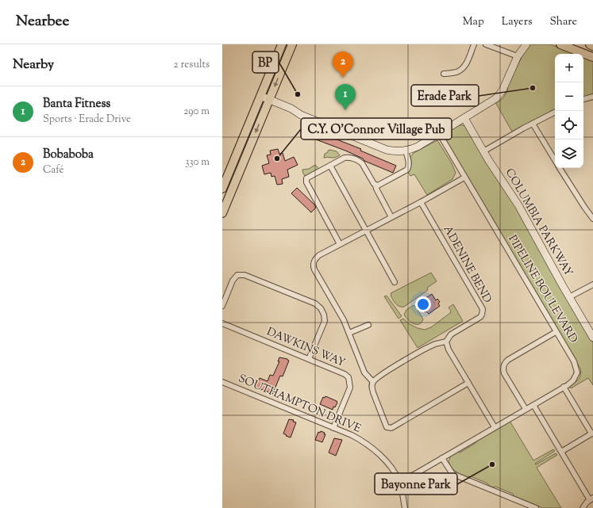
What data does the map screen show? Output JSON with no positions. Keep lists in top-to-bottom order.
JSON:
{
  "streets": {
    "street": [
      "COLUMBIA PARKWAY",
      "ADENINE BEND",
      "PIPELINE BOULEVARD",
      "DAWKINS WAY",
      "SOUTHAMPTON DRIVE"
    ]
  },
  "crossings": [
    ["PIPELINE BOULEVARD", "SOUTHAMPTON DRIVE"],
    ["DAWKINS WAY", "SOUTHAMPTON DRIVE"]
  ],
  "places": [
    "Erade Park",
    "BP",
    "C.Y. O'Connor Village Pub",
    "Bayonne Park"
  ],
  "page": {
    "header": "Nearbee",
    "nav": ["Map", "Layers", "Share"],
    "heading": ["Nearby", "2 results"],
    "pins": ["2", "1"],
    "map_buttons": ["+", "−"],
    "list": [
      {
        "mark": "1",
        "name": "Banta Fitness",
        "note": "Sports · Erade Drive",
        "value": "290 m"
      },
      {
        "mark": "2",
        "name": "Bobaboba",
        "note": "Café",
        "value": "330 m"
      }
    ]
  }
}
